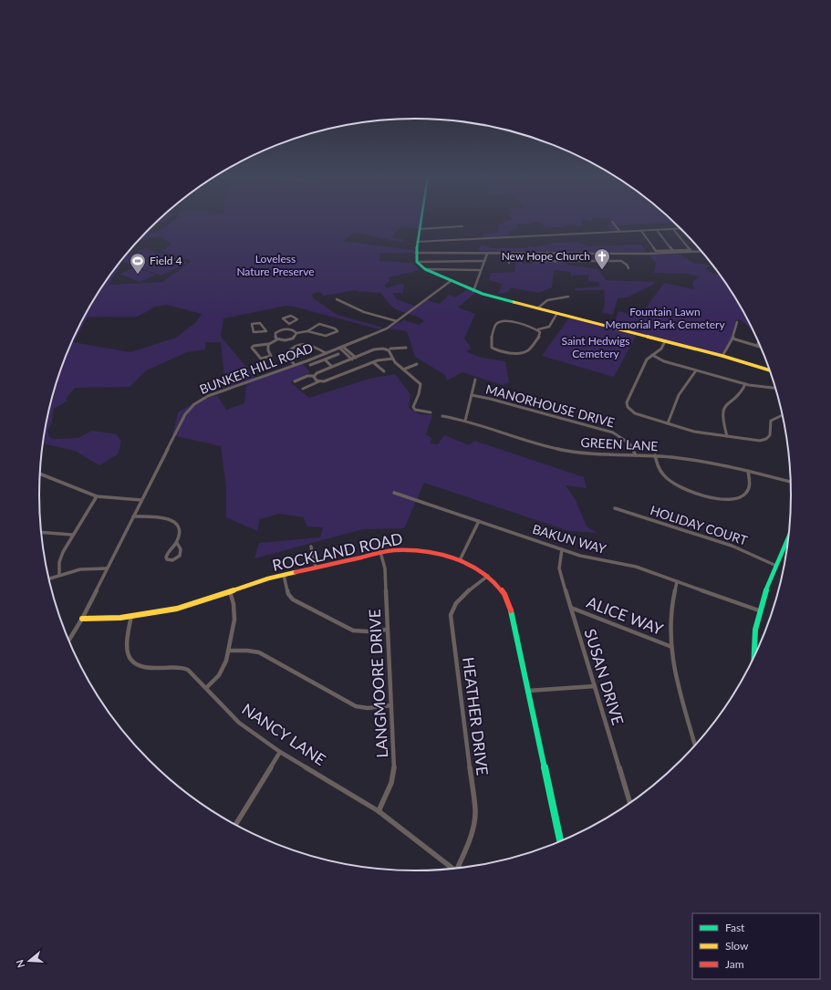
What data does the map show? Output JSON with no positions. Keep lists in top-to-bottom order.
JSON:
{
  "streets": {
    "street": [
      "BUNKER HILL ROAD",
      "MANORHOUSE DRIVE",
      "GREEN LANE",
      "HOLIDAY COURT",
      "BAKUN WAY",
      "ROCKLAND ROAD",
      "ALICE WAY",
      "SUSAN DRIVE",
      "LANGMOORE DRIVE",
      "HEATHER DRIVE",
      "NANCY LANE"
    ]
  },
  "crossings": [
    ["BUNKER HILL ROAD", "ROCKLAND ROAD"],
    ["MANORHOUSE DRIVE", "GREEN LANE"],
    ["BAKUN WAY", "SUSAN DRIVE"],
    ["ROCKLAND ROAD", "LANGMOORE DRIVE"],
    ["ROCKLAND ROAD", "HEATHER DRIVE"],
    ["ROCKLAND ROAD", "NANCY LANE"],
    ["ALICE WAY", "SUSAN DRIVE"],
    ["LANGMOORE DRIVE", "NANCY LANE"]
  ],
  "parks": ["Loveless Nature Preserve", "Fountain Lawn Memorial Park Cemetery", "Saint Hedwigs Cemetery"],
  "places": {
    "church": ["New Hope Church"],
    "sports": ["Field 4"]
  },
  "legend": ["Fast", "Slow", "Jam"],
  "north": "left"
}
